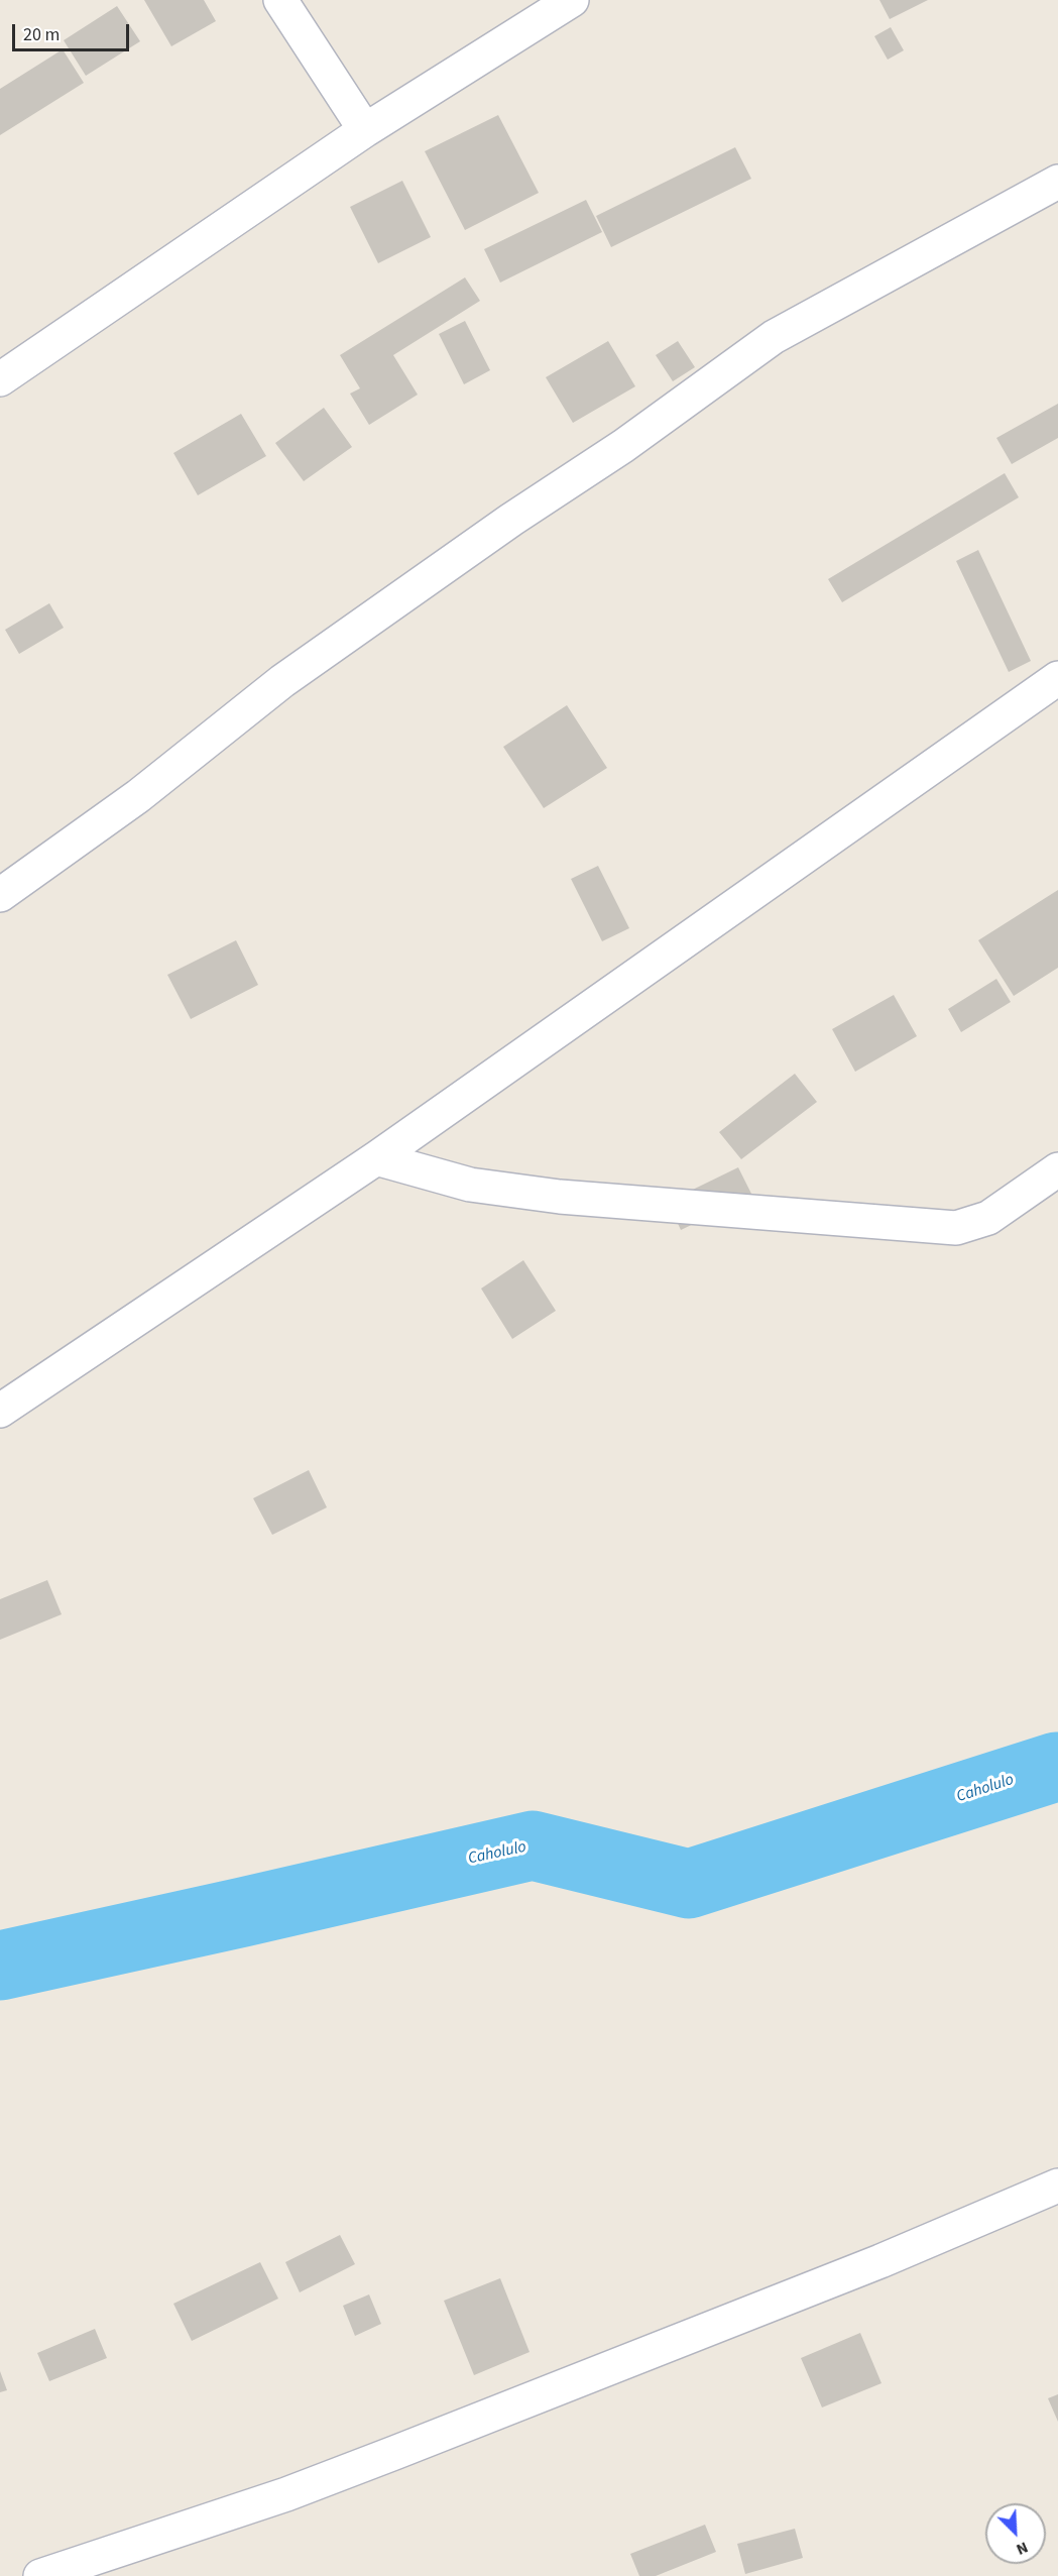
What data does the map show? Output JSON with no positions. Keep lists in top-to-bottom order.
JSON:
{
  "water": ["Caholulo"],
  "scale_bar": "20 m",
  "north": "bottom right"
}
